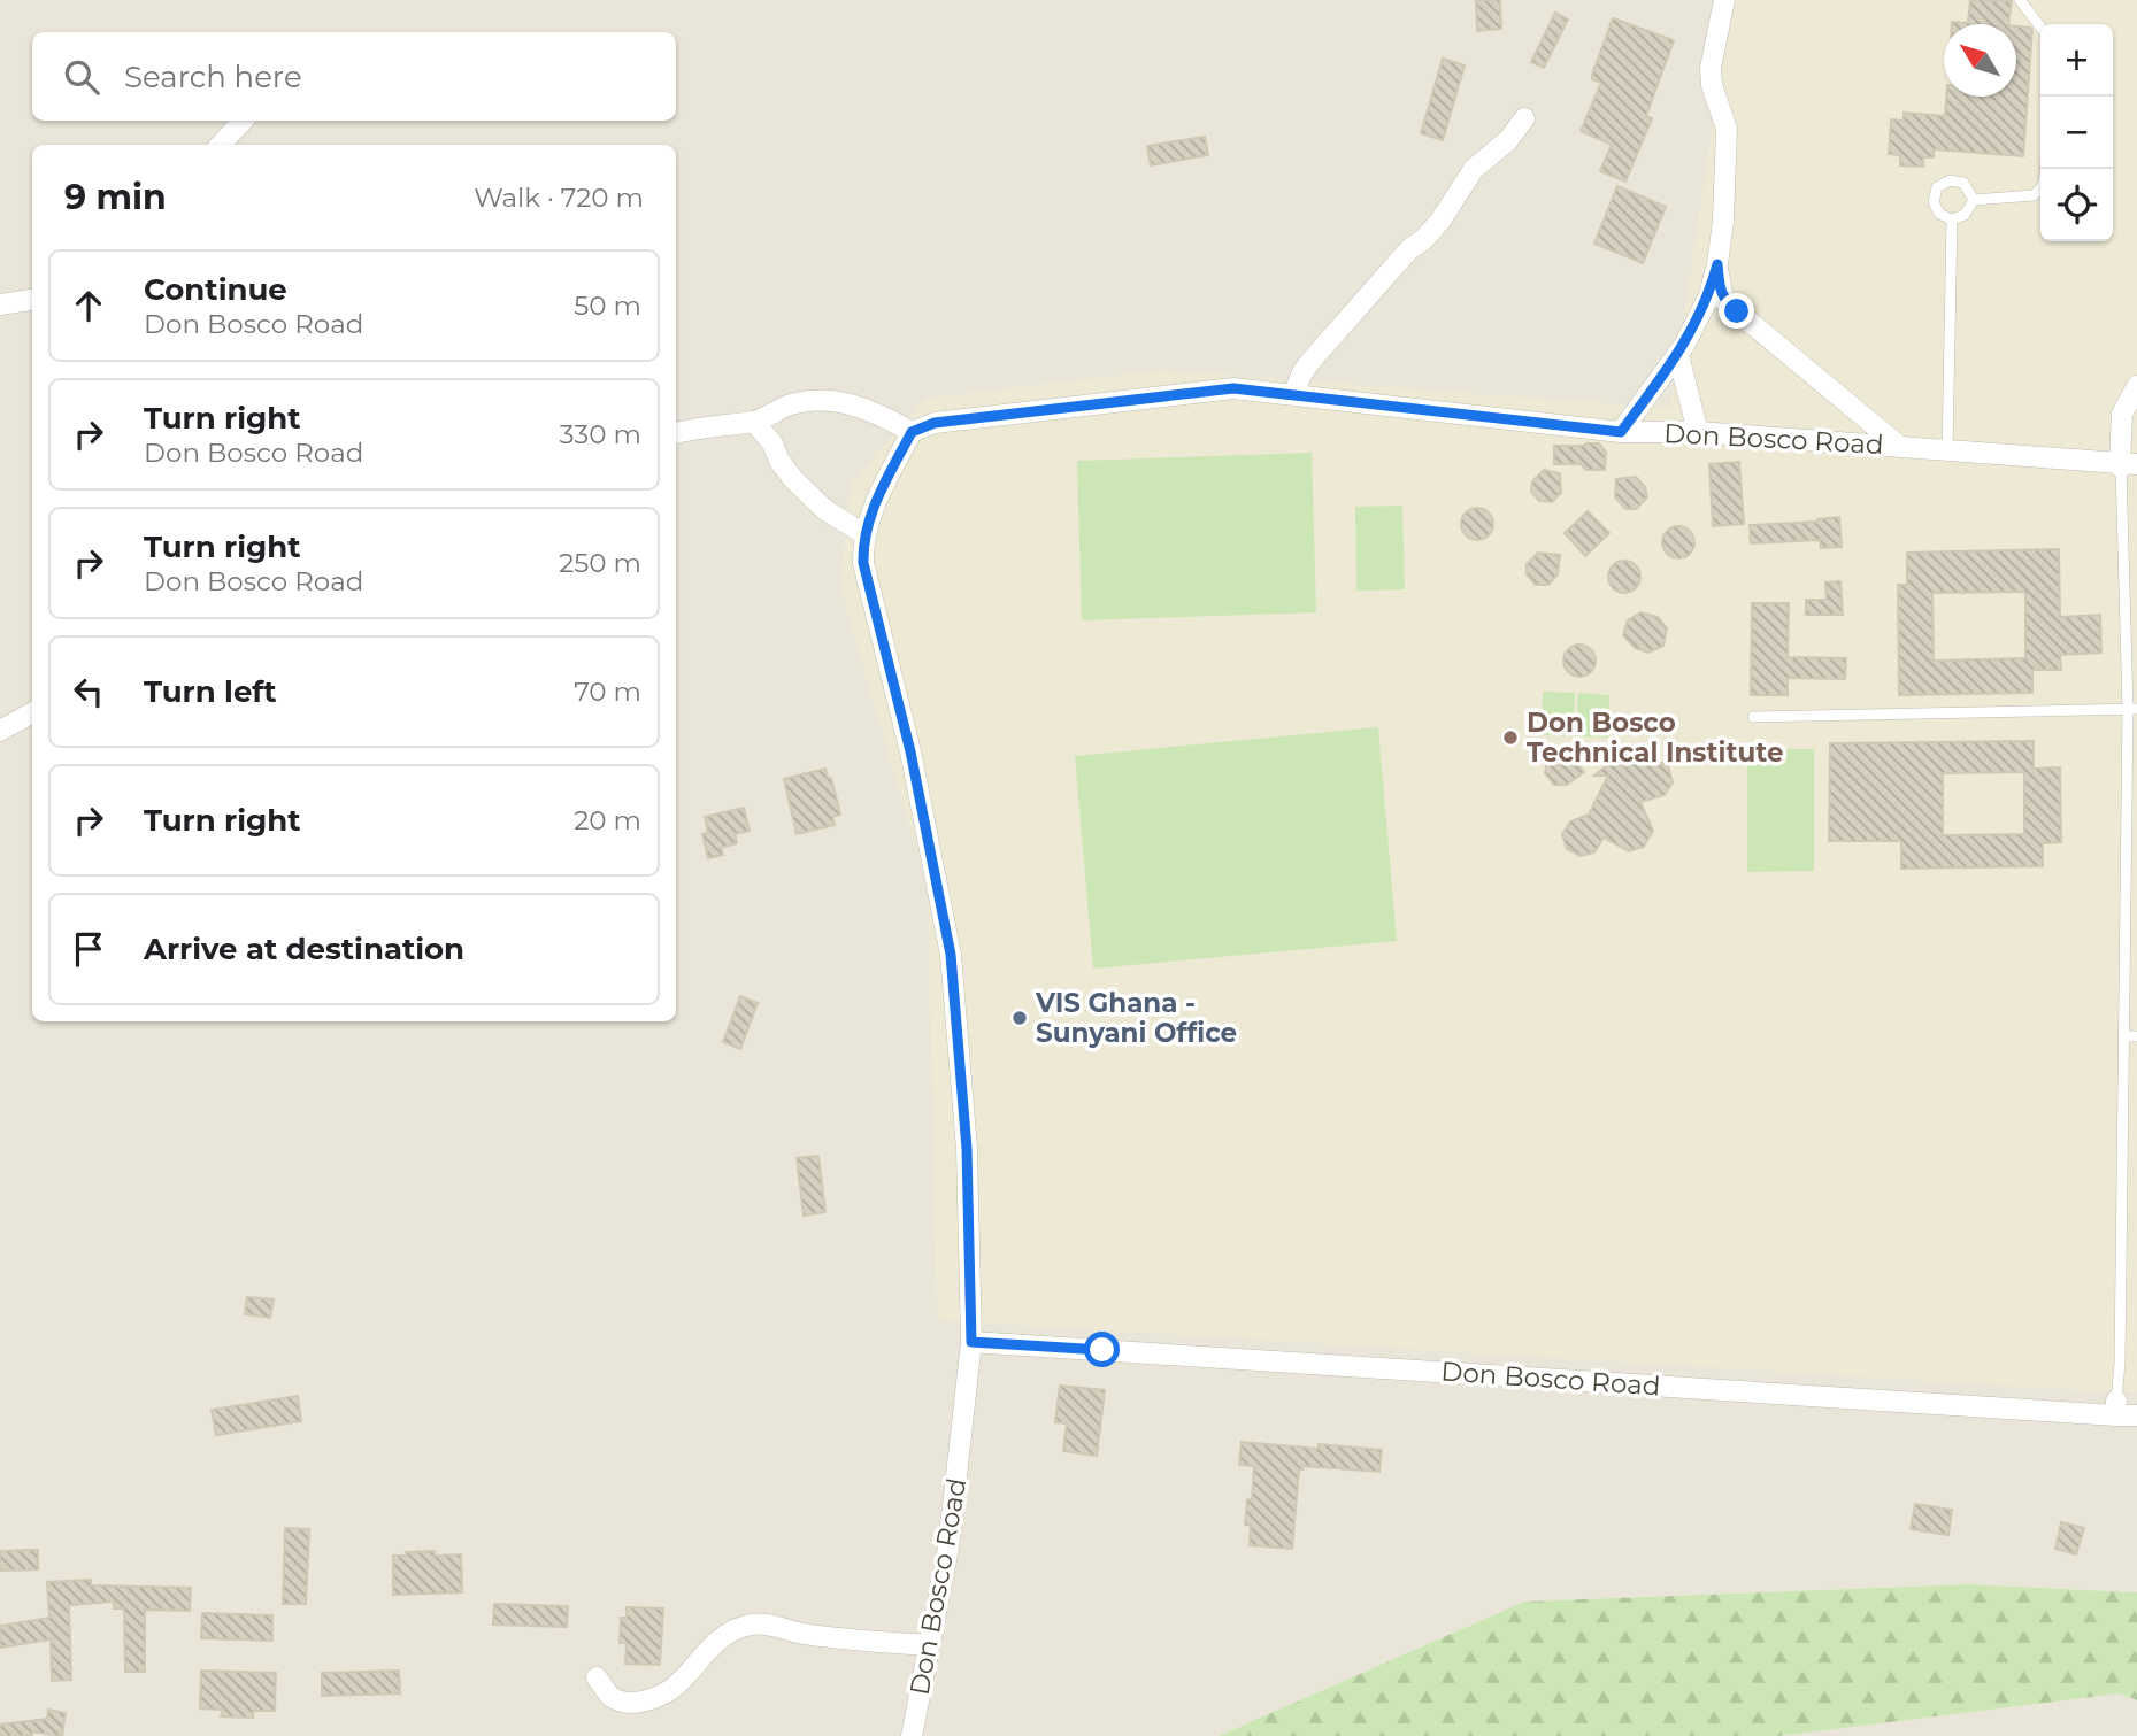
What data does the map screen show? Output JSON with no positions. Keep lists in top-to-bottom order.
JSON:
{
  "streets": {
    "street": ["Don Bosco Road"]
  },
  "places": ["Don Bosco Technical Institute", "VIS Ghana - Sunyani Office"],
  "north": "top left",
  "page": {
    "map_buttons": ["+", "−"],
    "search": "Search here",
    "heading": ["9 min", "Walk · 720 m"],
    "list": [
      ["Continue", "Don Bosco Road", "50 m"],
      ["Turn right", "Don Bosco Road", "330 m"],
      ["Turn right", "Don Bosco Road", "250 m"],
      ["Turn left", "70 m"],
      ["Turn right", "20 m"],
      "Arrive at destination"
    ]
  }
}
